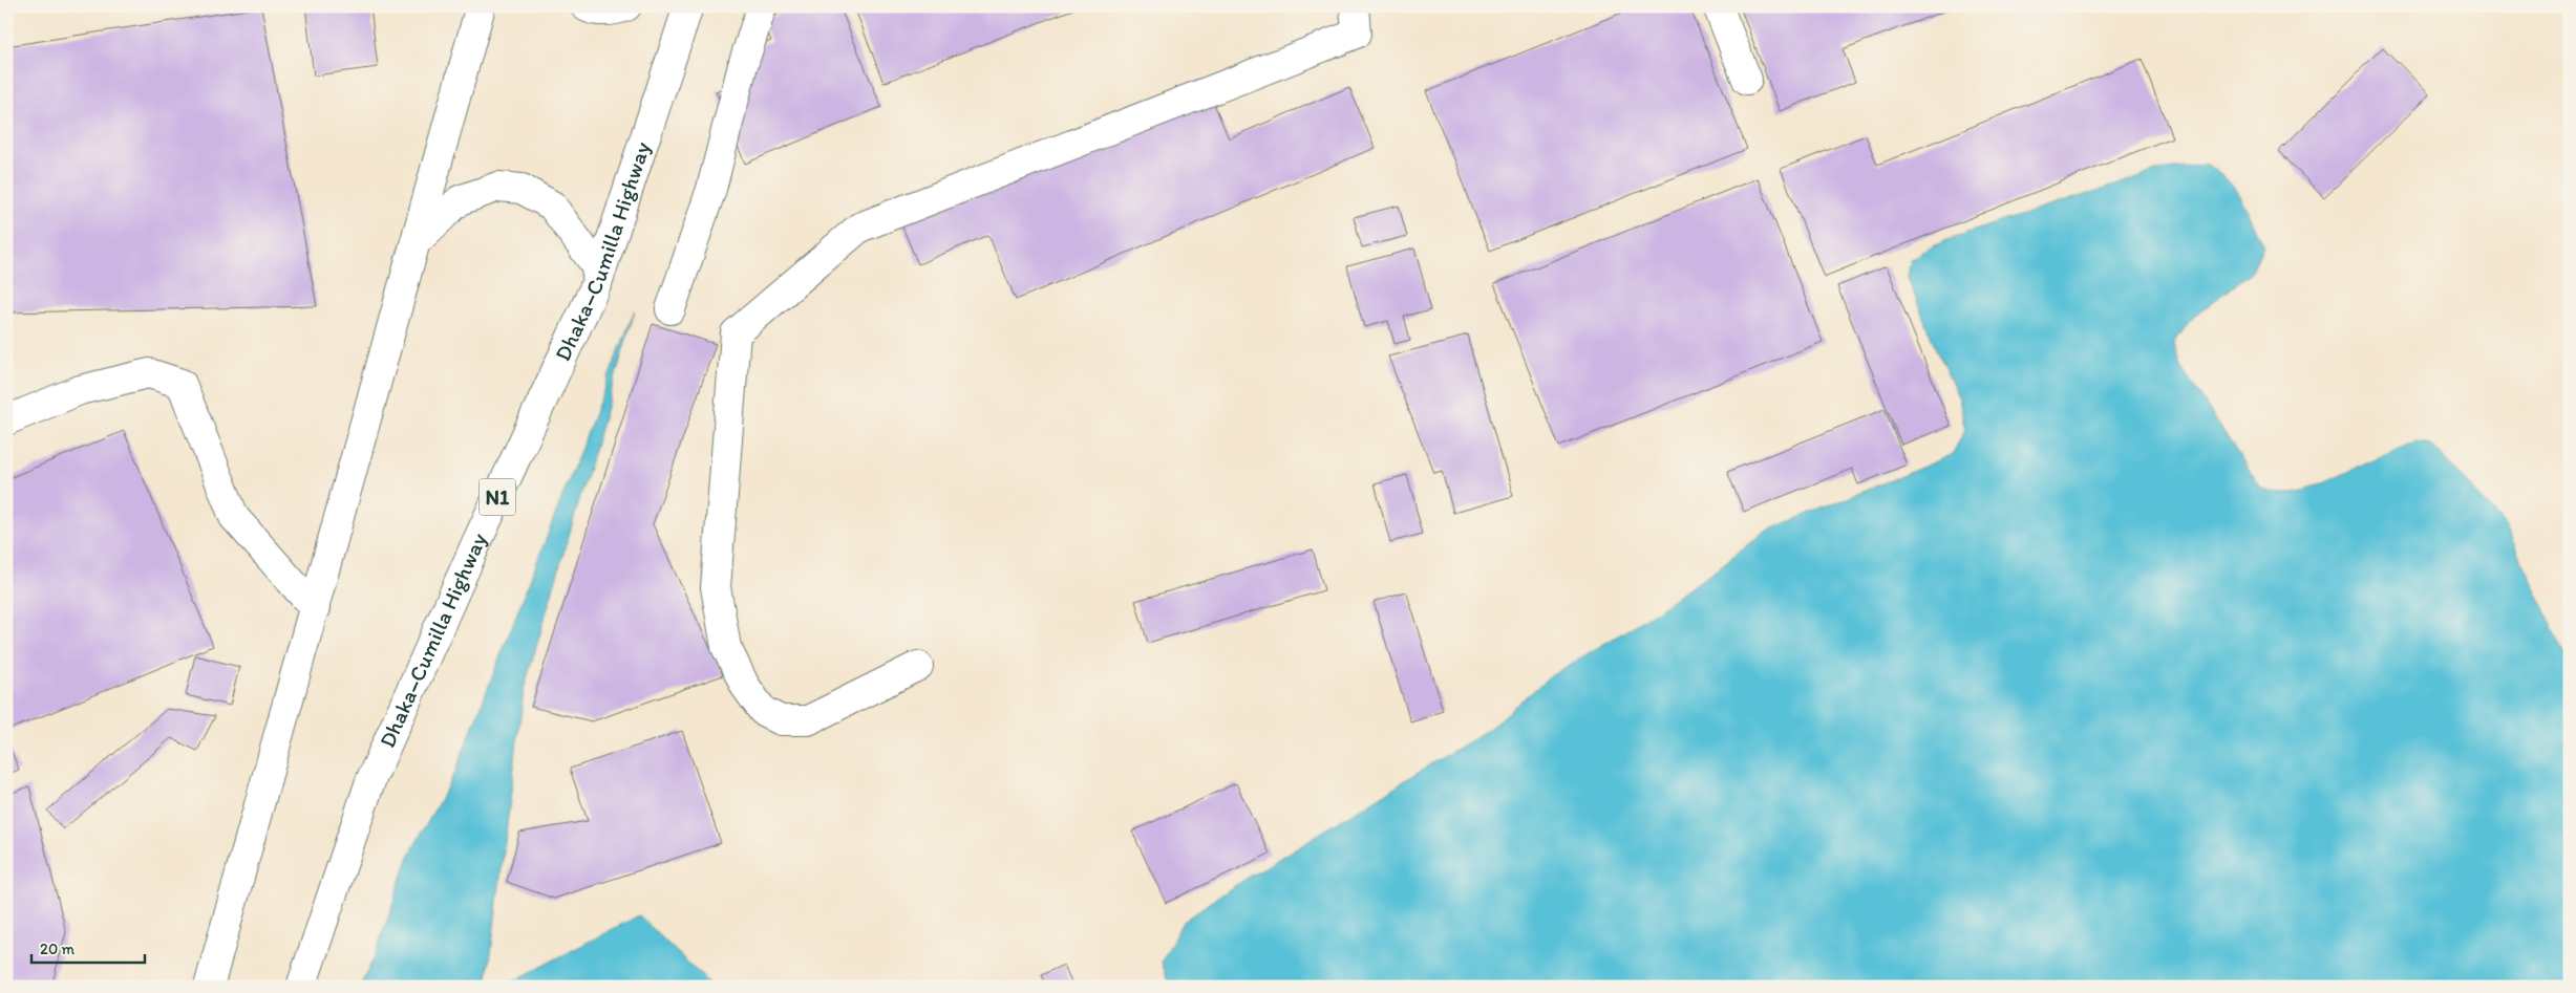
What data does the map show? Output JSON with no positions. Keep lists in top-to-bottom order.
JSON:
{
  "streets": {
    "main road": ["Dhaka–Cumilla Highway", "N1"]
  },
  "scale_bar": "20 m"
}
